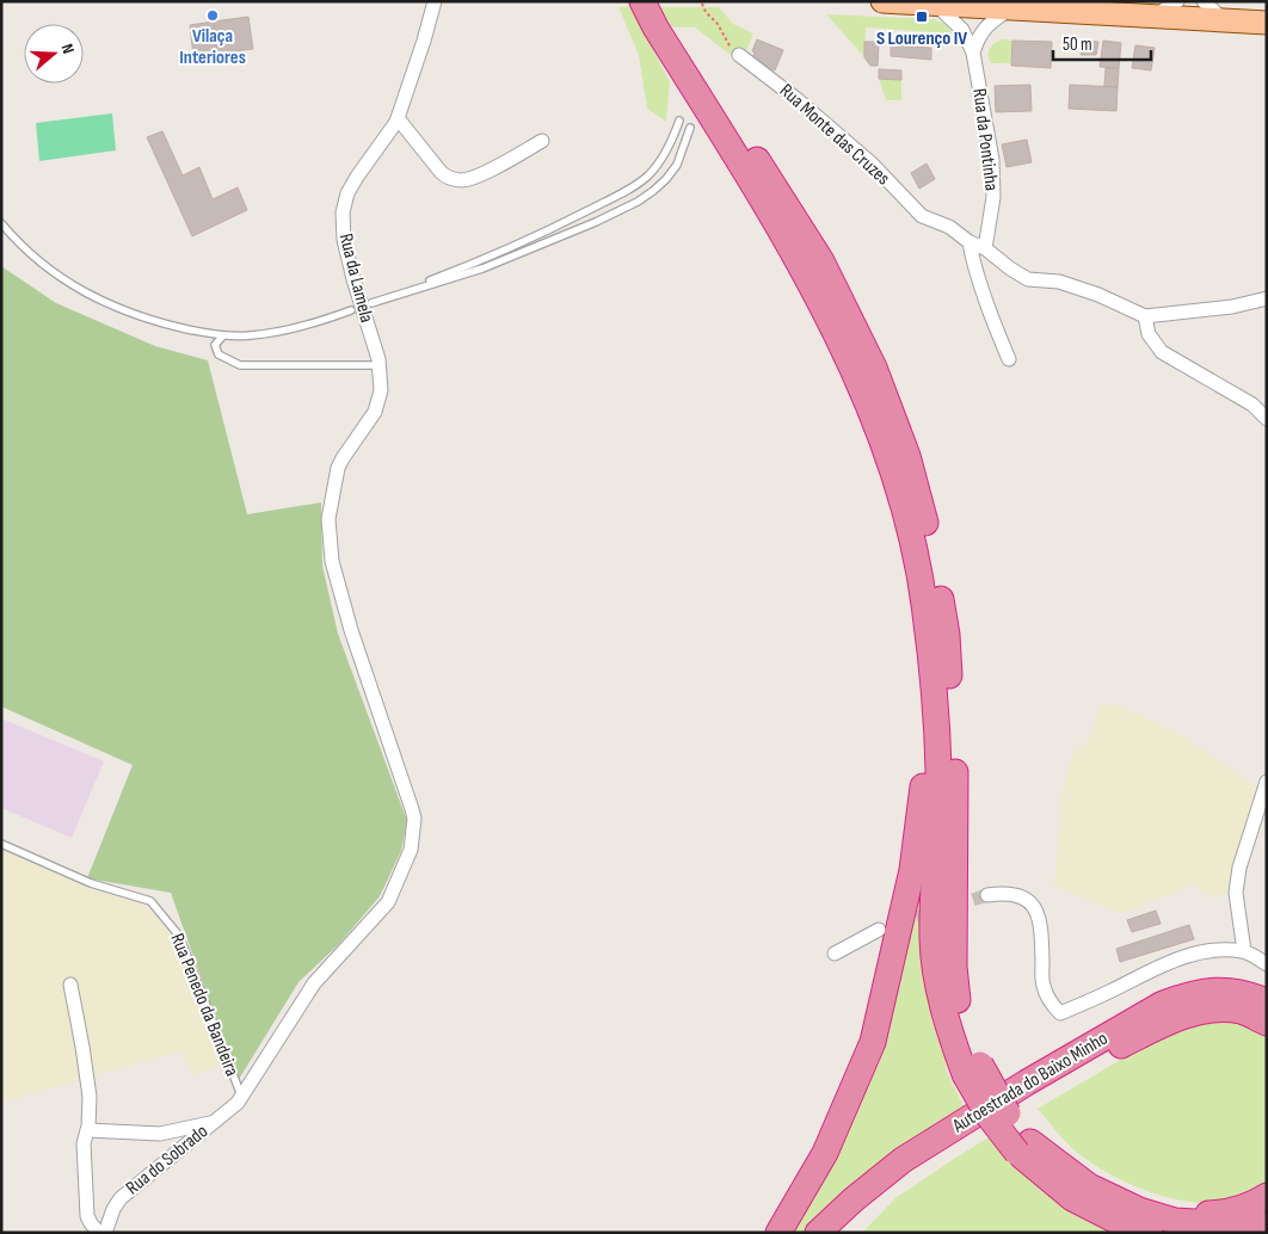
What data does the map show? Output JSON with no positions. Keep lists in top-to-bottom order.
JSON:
{
  "streets": {
    "highway": ["Autoestrada do Baixo Minho"],
    "street": [
      "Rua Monte das Cruzes",
      "Rua da Pontinha",
      "Rua da Lamela",
      "Rua do Sobrado"
    ],
    "lane": ["Rua Penedo da Bandeira"]
  },
  "crossings": [
    ["Rua Monte das Cruzes", "Rua da Pontinha"],
    ["Rua da Lamela", "Rua do Sobrado"],
    ["Rua Penedo da Bandeira", "Rua do Sobrado"]
  ],
  "places": {
    "other": ["Vilaça Interiores"],
    "transit": ["S Lourenço IV"]
  },
  "scale_bar": "50 m",
  "north": "right"
}
